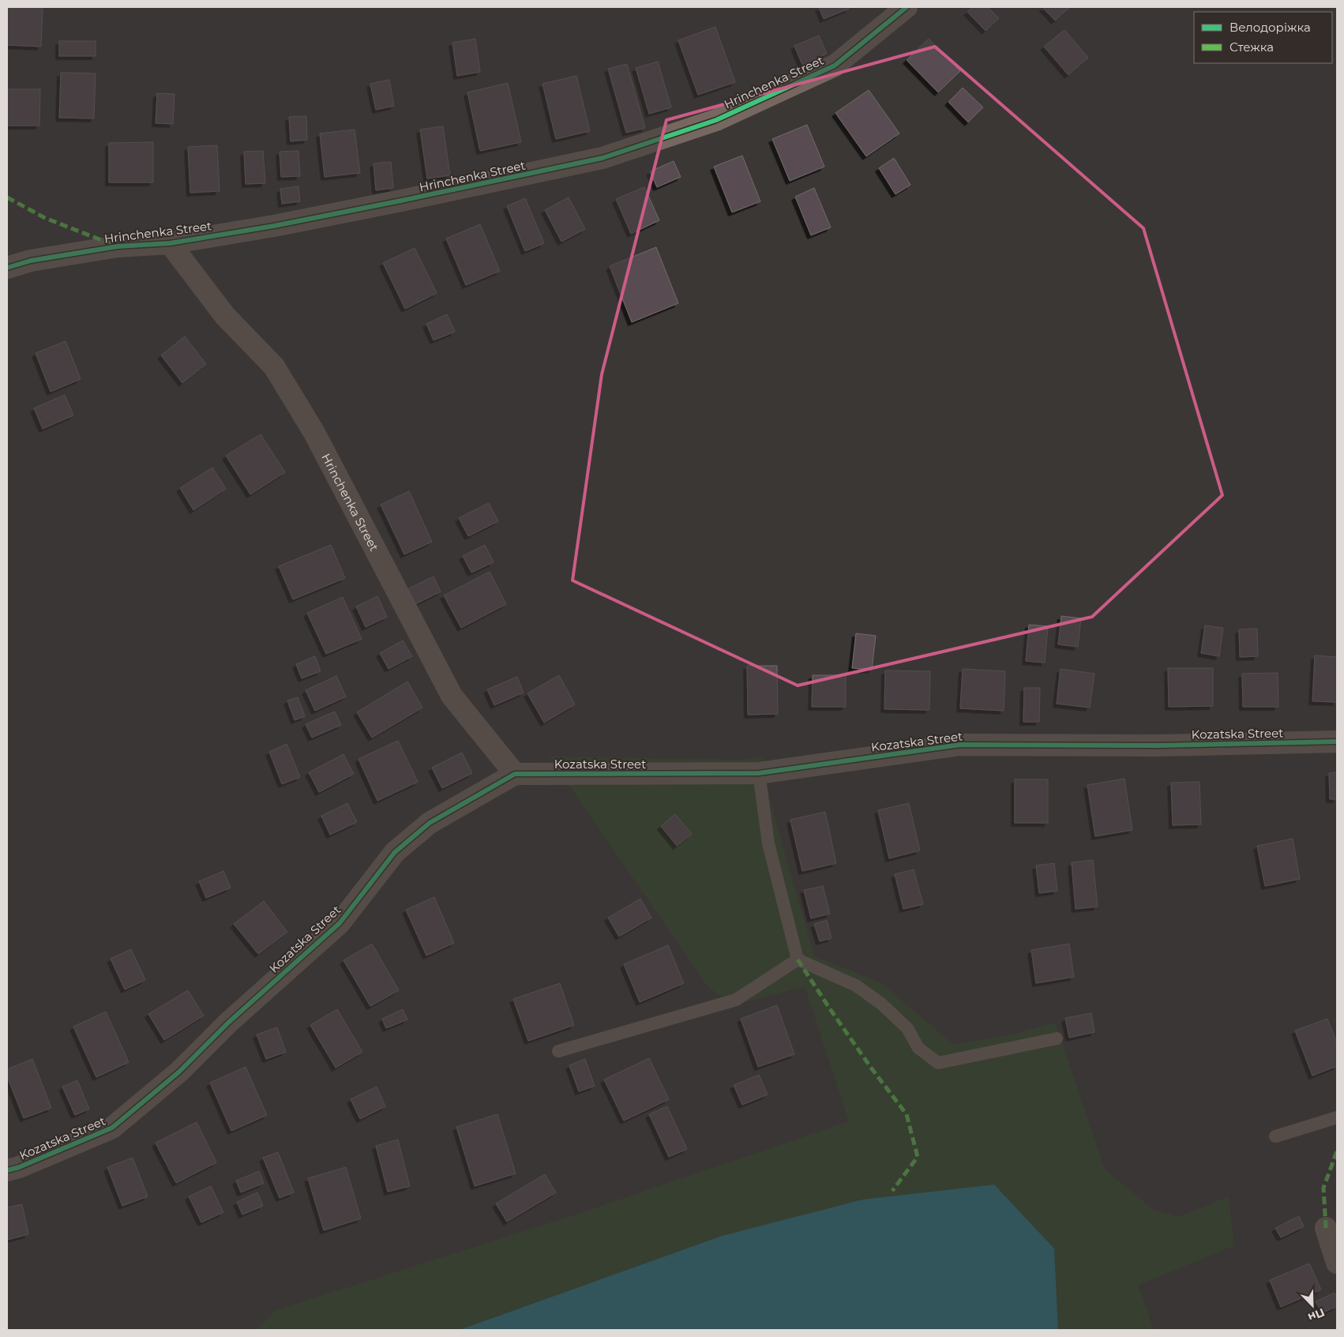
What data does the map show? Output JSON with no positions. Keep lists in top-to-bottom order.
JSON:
{
  "streets": {
    "street": ["Hrinchenka Street", "Kozatska Street"]
  },
  "crossings": [
    ["Hrinchenka Street", "Kozatska Street"]
  ],
  "legend": ["Велодоріжка", "Стежка"],
  "north": "bottom right"
}
